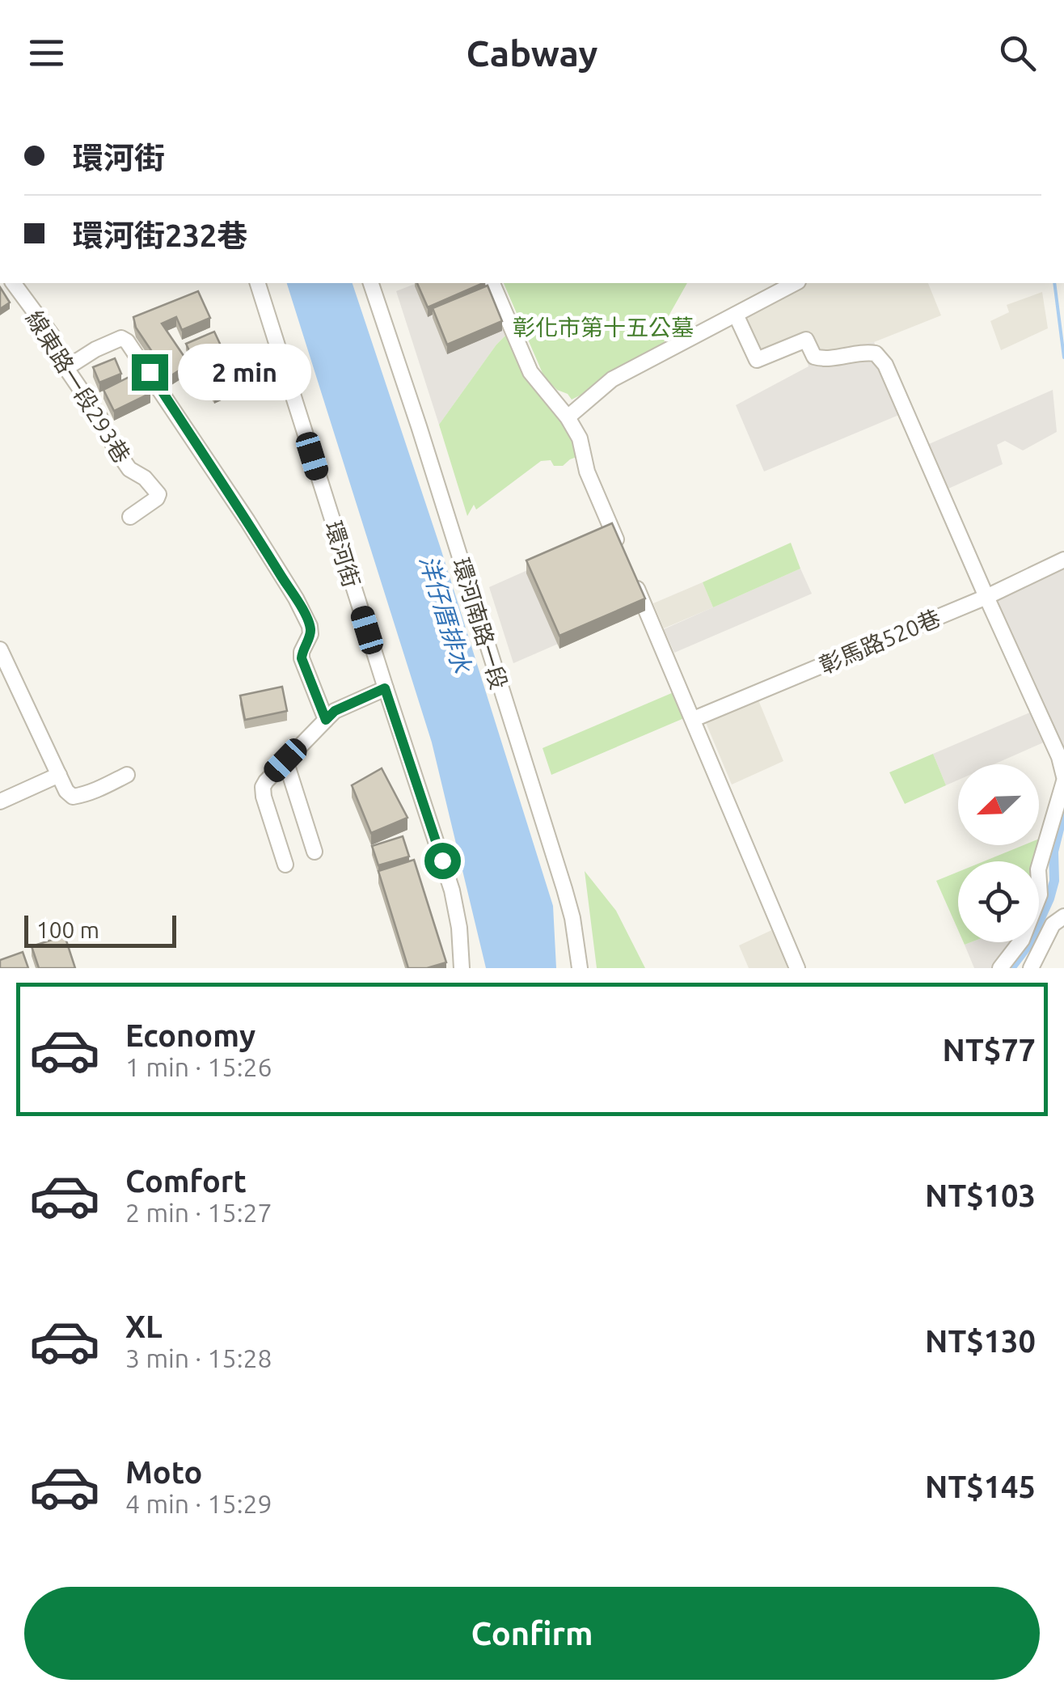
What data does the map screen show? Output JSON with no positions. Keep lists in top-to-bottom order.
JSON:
{
  "streets": {
    "street": [
      "線東路一段293巷",
      "環河街",
      "環河南路一段",
      "彰馬路520巷"
    ]
  },
  "water": ["洋仔厝排水"],
  "parks": ["彰化市第十五公墓"],
  "scale_bar": "100 m",
  "north": "bottom left",
  "page": {
    "header": "Cabway",
    "banner": ["環河街", "環河街232巷"],
    "bubble": "2 min",
    "scale": "100 m",
    "list": [
      {
        "name": "Economy",
        "note": "1 min · 15:26",
        "value": "NT$77"
      },
      {
        "name": "Comfort",
        "note": "2 min · 15:27",
        "value": "NT$103"
      },
      {
        "name": "XL",
        "note": "3 min · 15:28",
        "value": "NT$130"
      },
      {
        "name": "Moto",
        "note": "4 min · 15:29",
        "value": "NT$145"
      }
    ],
    "buttons": "Confirm"
  }
}
